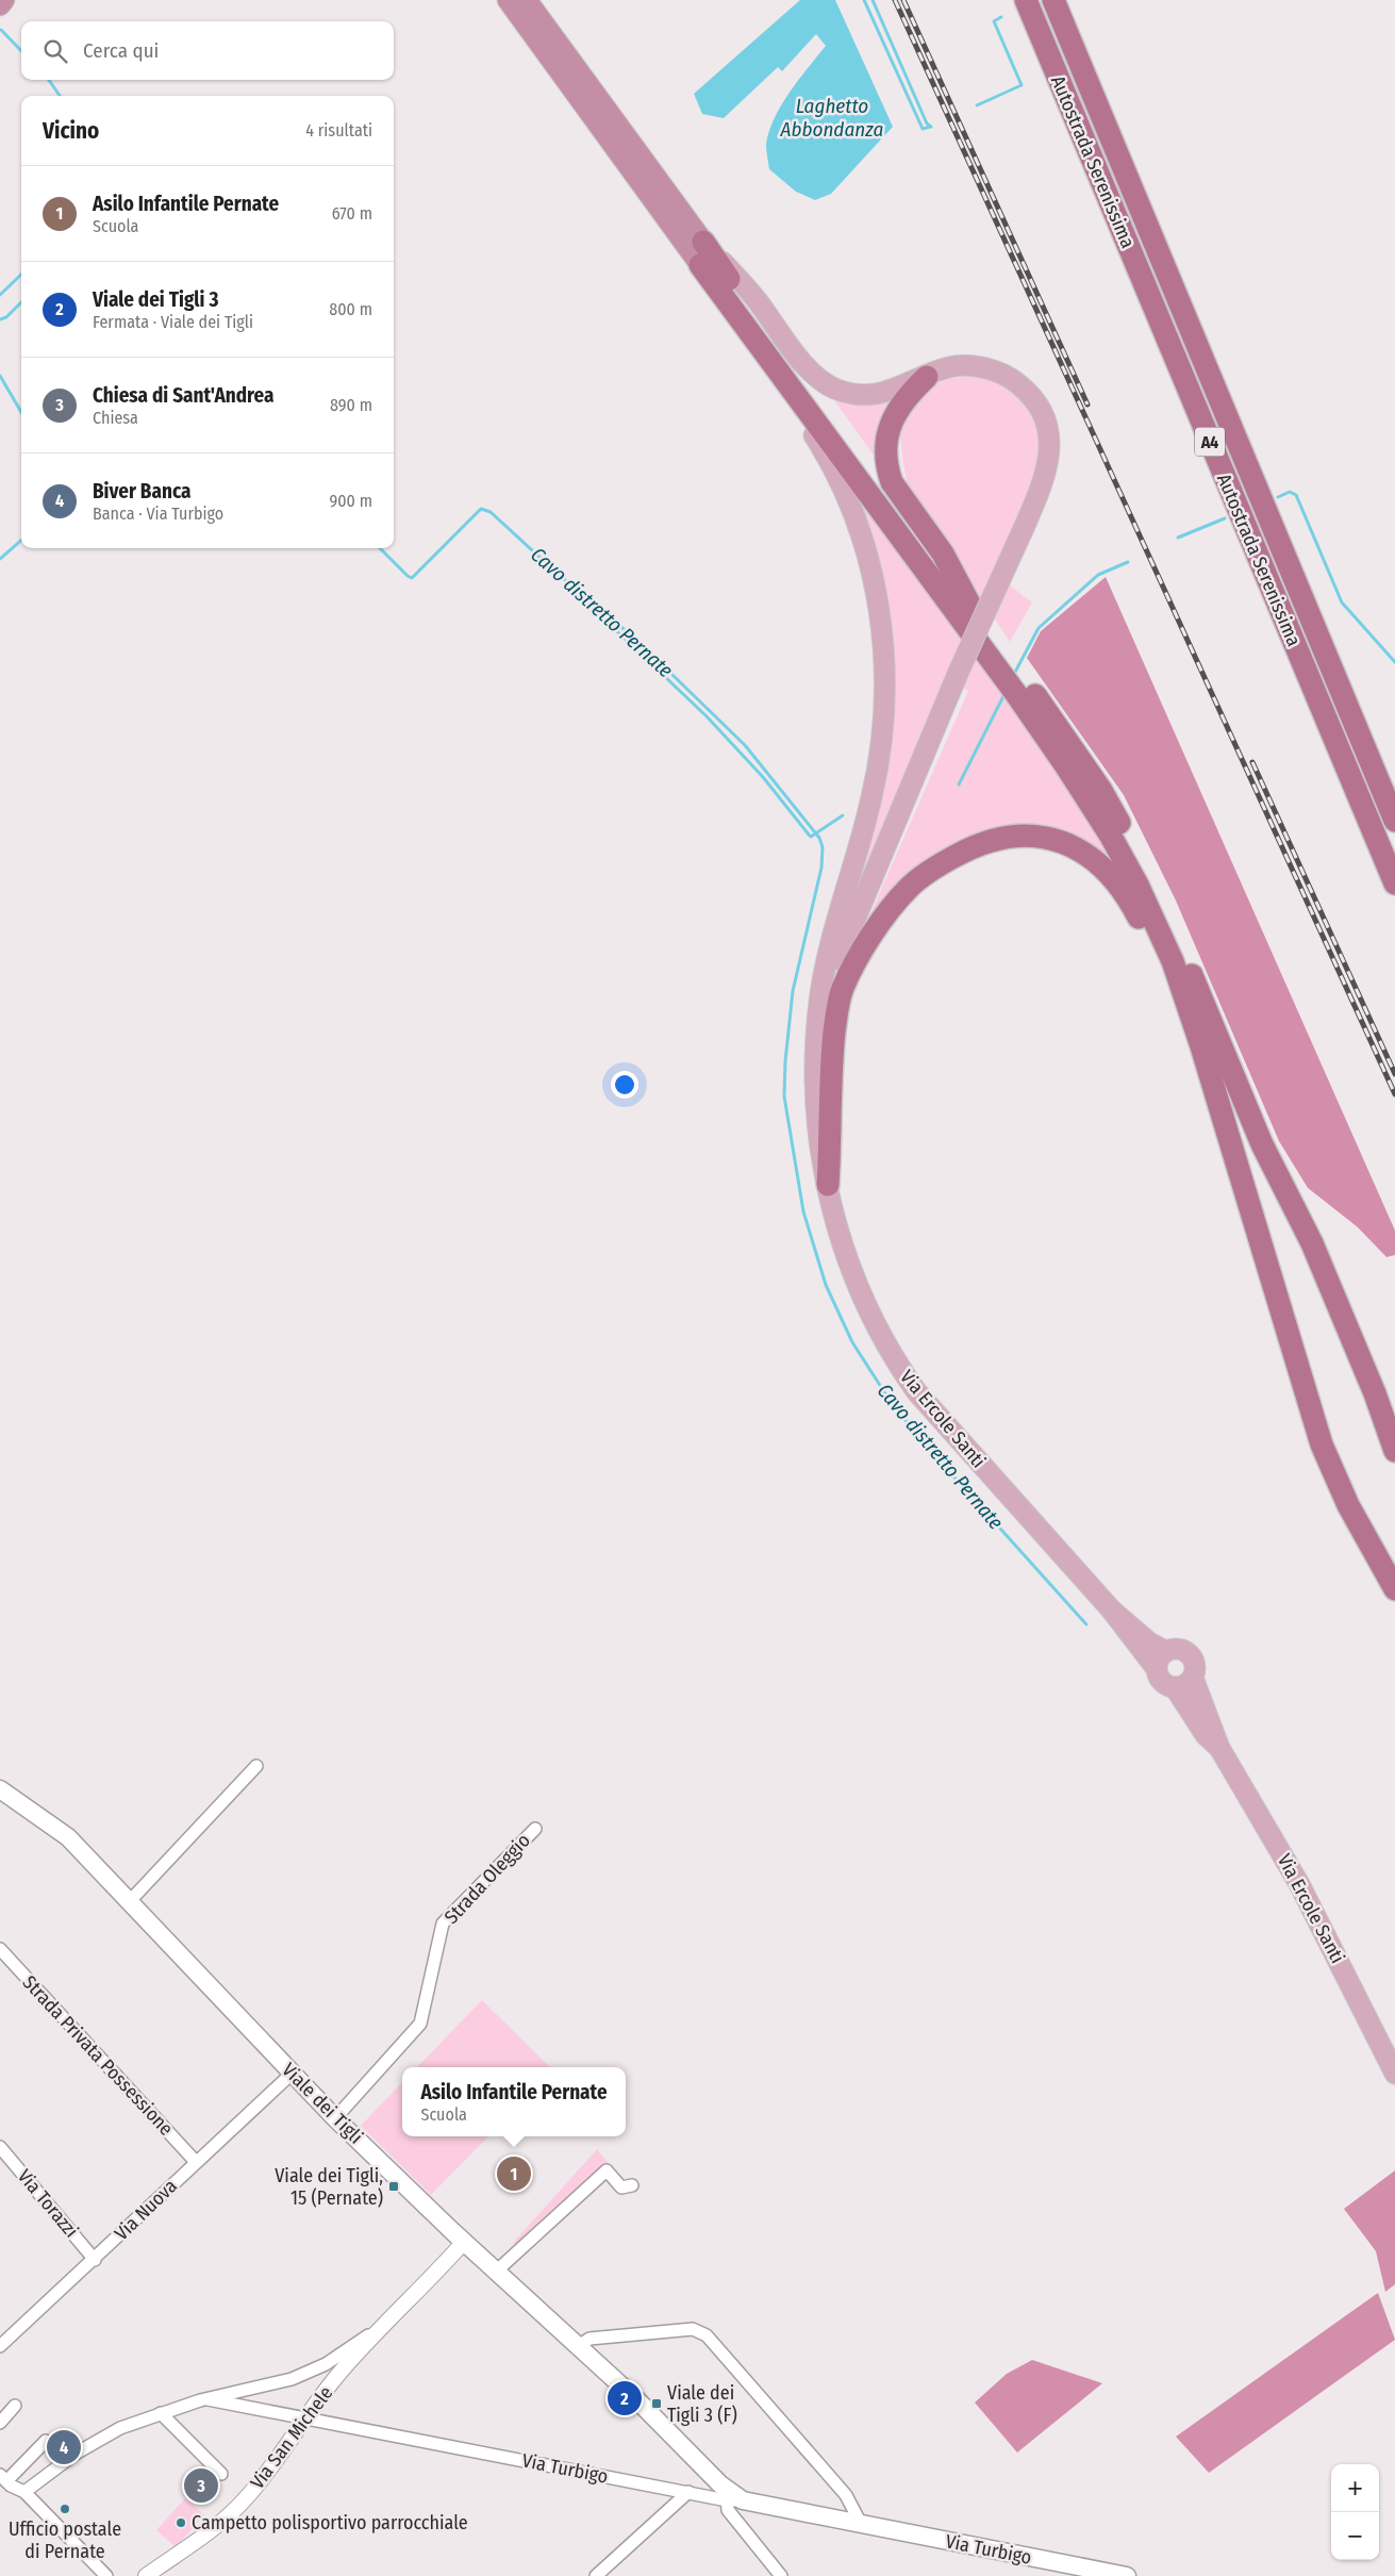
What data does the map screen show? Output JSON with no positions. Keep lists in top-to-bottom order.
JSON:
{
  "streets": {
    "highway": ["Autostrada Serenissima", "A4"],
    "main road": ["Via Ercole Santi", "Viale dei Tigli", "Via Turbigo"],
    "street": [
      "Strada Oleggio",
      "Strada Privata Possessione",
      "Via Torazzi",
      "Via Nuova",
      "Via San Michele"
    ]
  },
  "crossings": [
    ["Strada Oleggio", "Viale dei Tigli"],
    ["Strada Privata Possessione", "Via Nuova"],
    ["Viale dei Tigli", "Via Nuova"],
    ["Viale dei Tigli", "Via San Michele"],
    ["Viale dei Tigli", "Via Turbigo"],
    ["Via Torazzi", "Via Nuova"],
    ["Via San Michele", "Via Turbigo"]
  ],
  "water": ["Laghetto Abbondanza", "Cavo distretto Pernate"],
  "places": {
    "transit": ["Viale dei Tigli, 15 (Pernate)", "Viale dei Tigli 3 (F)"],
    "other": ["Ufficio postale di Pernate", "Campetto polisportivo parrocchiale"]
  },
  "page": {
    "search": "Cerca qui",
    "heading": ["Vicino", "4 risultati"],
    "list": [
      {
        "mark": "1",
        "name": "Asilo Infantile Pernate",
        "note": "Scuola",
        "value": "670 m"
      },
      {
        "mark": "2",
        "name": "Viale dei Tigli 3",
        "note": "Fermata · Viale dei Tigli",
        "value": "800 m"
      },
      {
        "mark": "3",
        "name": "Chiesa di Sant'Andrea",
        "note": "Chiesa",
        "value": "890 m"
      },
      {
        "mark": "4",
        "name": "Biver Banca",
        "note": "Banca · Via Turbigo",
        "value": "900 m"
      }
    ],
    "popup": ["Asilo Infantile Pernate", "Scuola"],
    "pins": [
      "1",
      "2",
      "4",
      "3"
    ],
    "map_buttons": ["+", "−"]
  }
}
